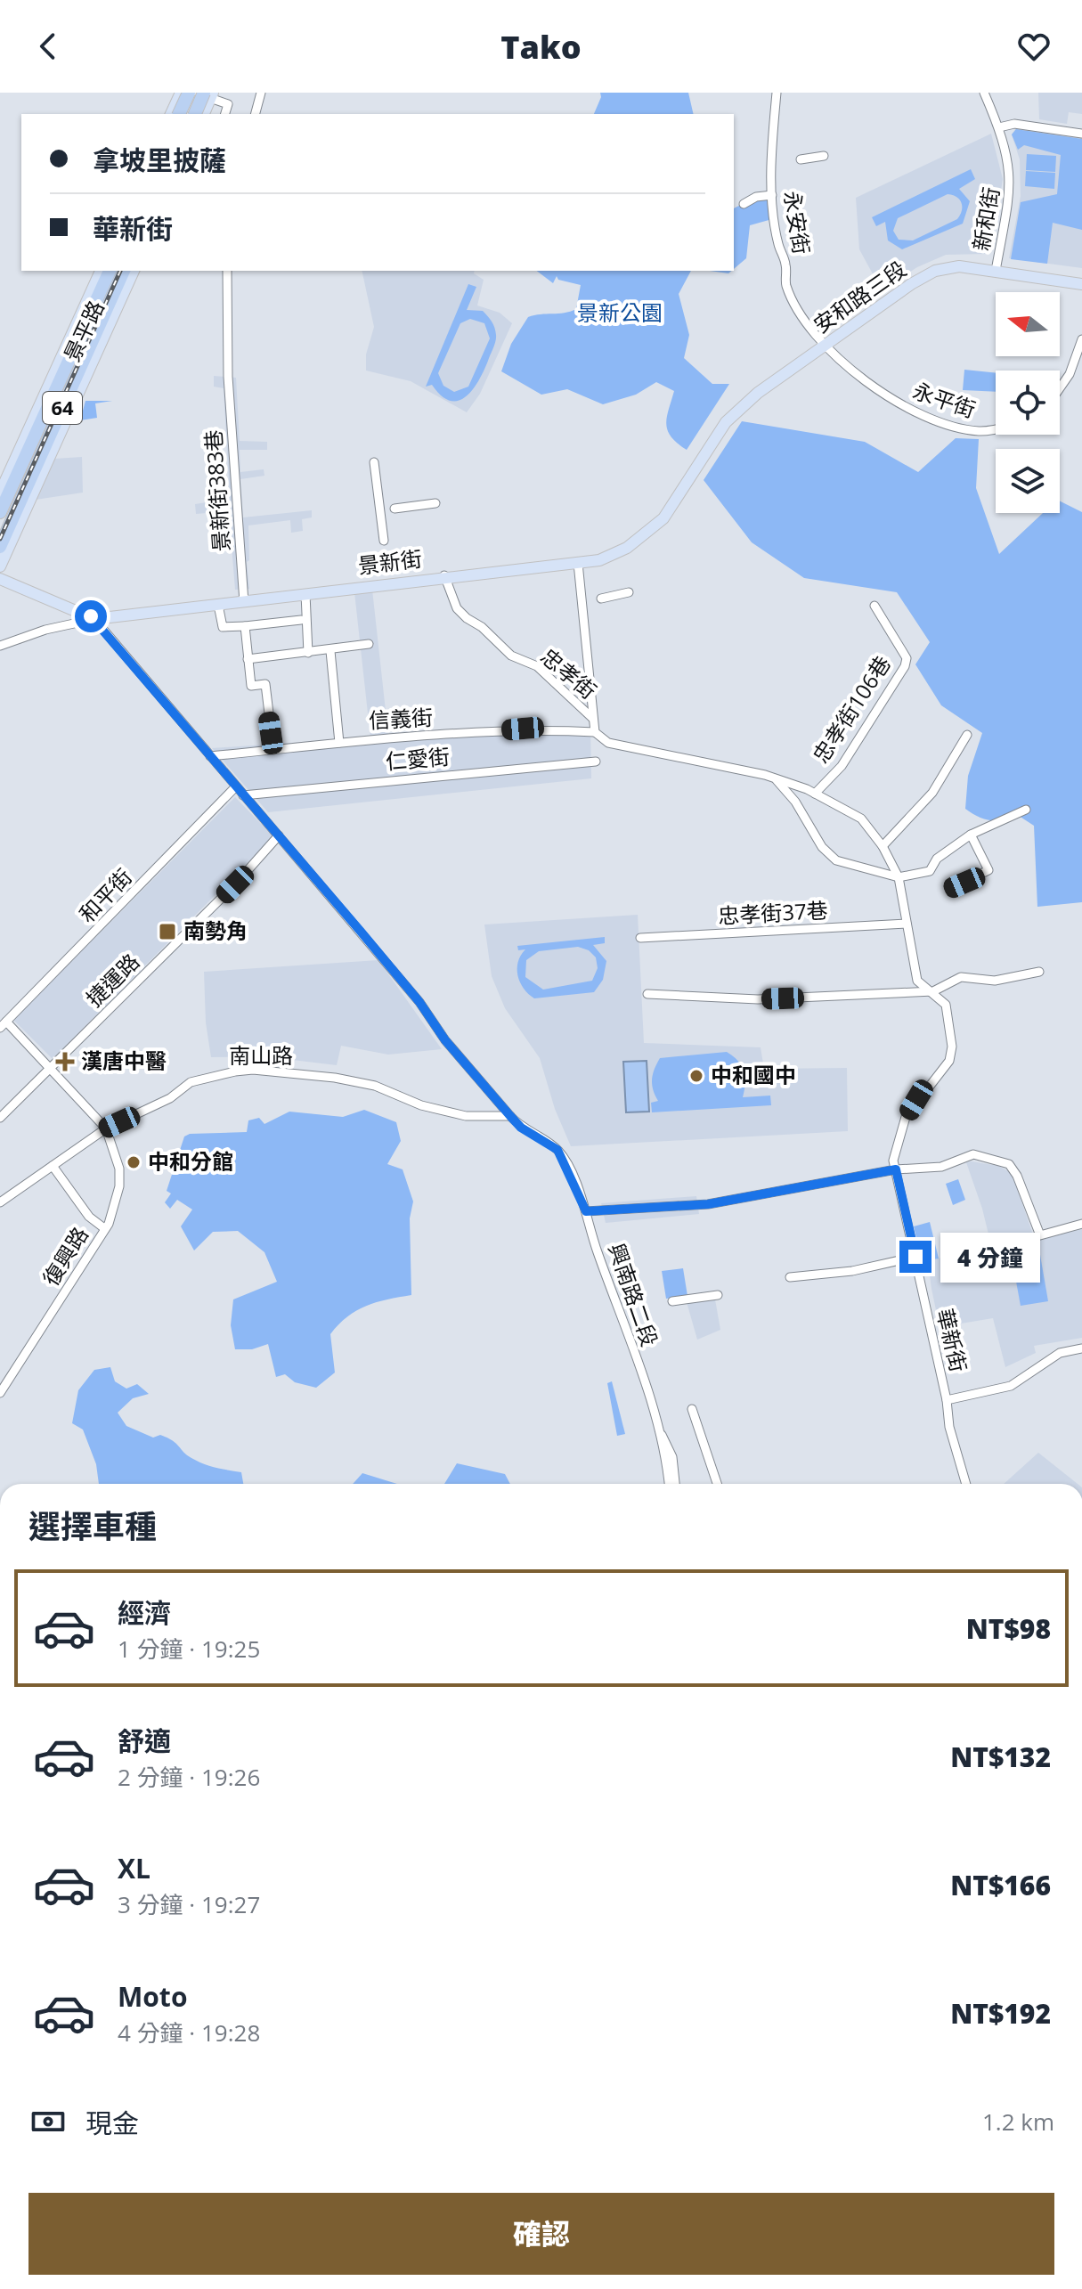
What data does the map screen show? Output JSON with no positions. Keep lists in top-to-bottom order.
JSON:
{
  "streets": {
    "highway": ["64"],
    "main road": ["安和路三段", "景平路", "景新街"],
    "street": [
      "新和街",
      "永安街",
      "永平街",
      "景新街383巷",
      "忠孝街",
      "忠孝街106巷",
      "信義街",
      "仁愛街",
      "和平街",
      "忠孝街37巷",
      "捷運路",
      "南山路",
      "復興路",
      "興南路二段",
      "華新街"
    ]
  },
  "crossings": [
    ["新和街", "安和路三段"],
    ["永安街", "安和路三段"],
    ["永安街", "永平街"],
    ["安和路三段", "永平街"],
    ["安和路三段", "景新街"],
    ["景新街383巷", "景新街"],
    ["景新街", "忠孝街"],
    ["景新街", "興南路二段"],
    ["忠孝街", "忠孝街106巷"],
    ["忠孝街", "信義街"],
    ["忠孝街", "忠孝街37巷"],
    ["忠孝街", "華新街"],
    ["信義街", "興南路二段"],
    ["仁愛街", "興南路二段"],
    ["和平街", "興南路二段"],
    ["捷運路", "興南路二段"],
    ["南山路", "復興路"],
    ["南山路", "興南路二段"]
  ],
  "parks": ["景新公園"],
  "places": {
    "transit": ["南勢角"],
    "health": ["漢唐中醫"],
    "other": ["中和國中", "中和分館"]
  },
  "north": "left",
  "page": {
    "header": "Tako",
    "banner": ["拿坡里披薩", "華新街"],
    "bubble": "4 分鐘",
    "heading": "選擇車種",
    "list": [
      {
        "name": "經濟",
        "note": "1 分鐘 · 19:25",
        "value": "NT$98"
      },
      {
        "name": "舒適",
        "note": "2 分鐘 · 19:26",
        "value": "NT$132"
      },
      {
        "name": "XL",
        "note": "3 分鐘 · 19:27",
        "value": "NT$166"
      },
      {
        "name": "Moto",
        "note": "4 分鐘 · 19:28",
        "value": "NT$192"
      }
    ],
    "pay": ["現金", "1.2 km"],
    "buttons": "確認"
  }
}
